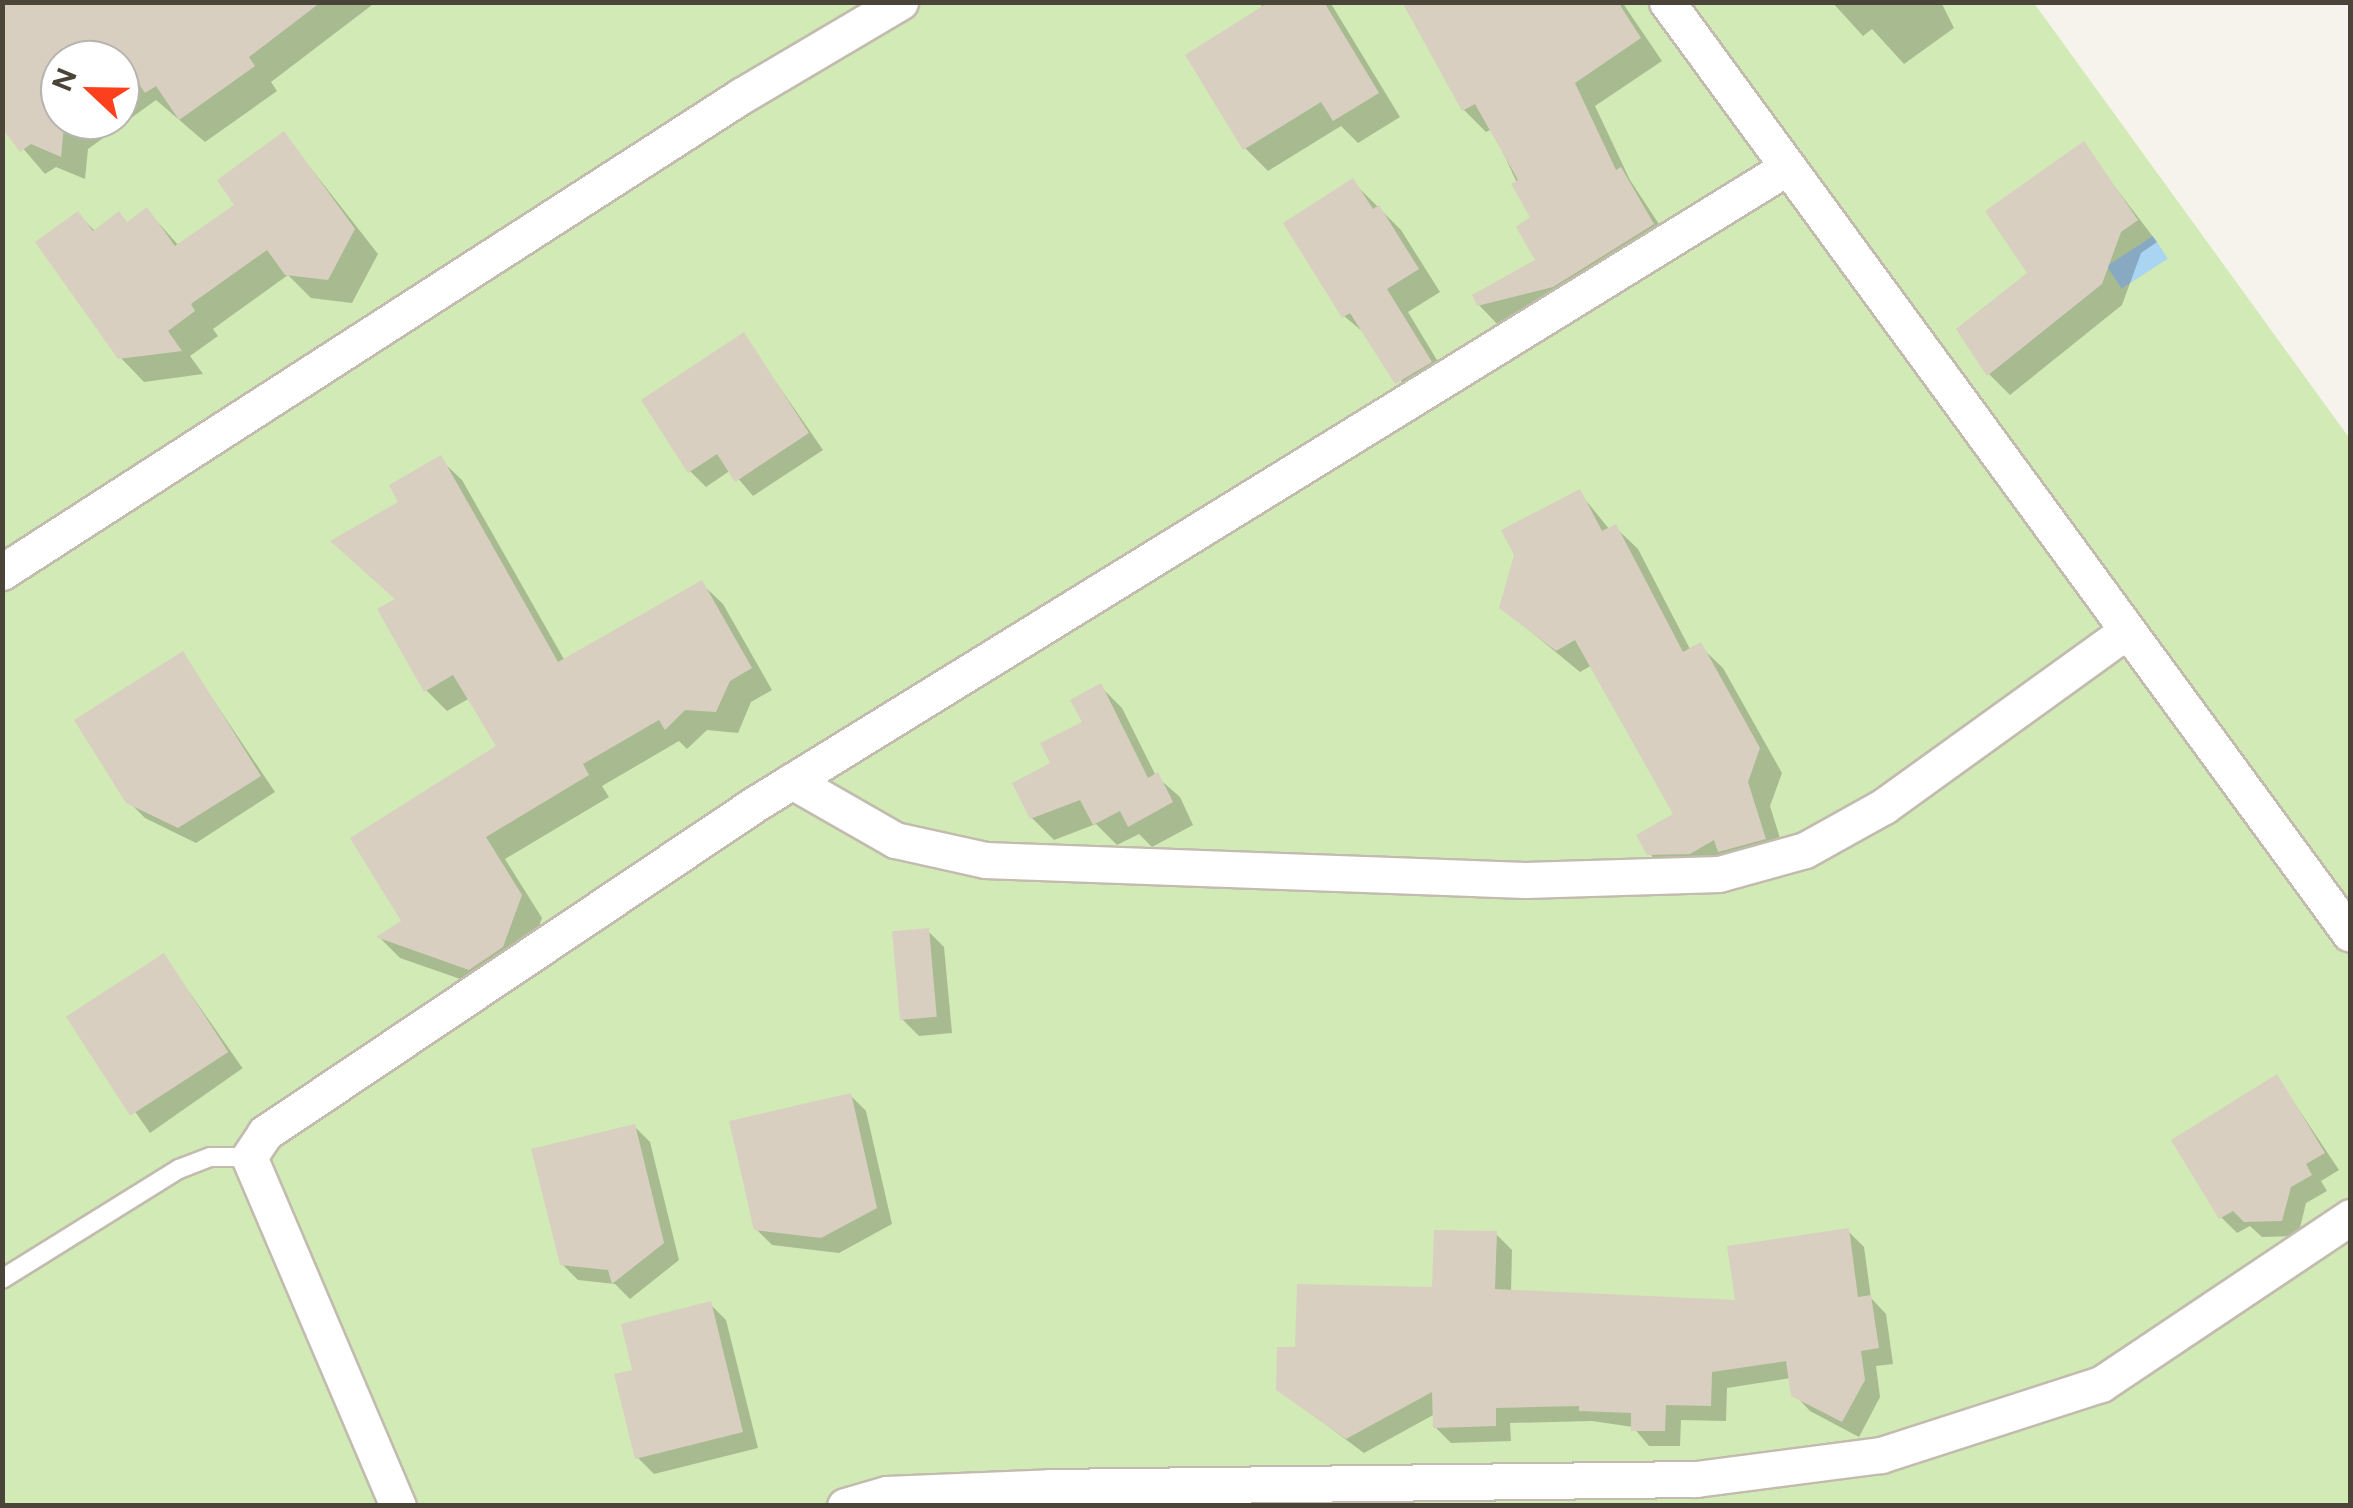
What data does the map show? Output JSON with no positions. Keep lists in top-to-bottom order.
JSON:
{
  "north": "left"
}
